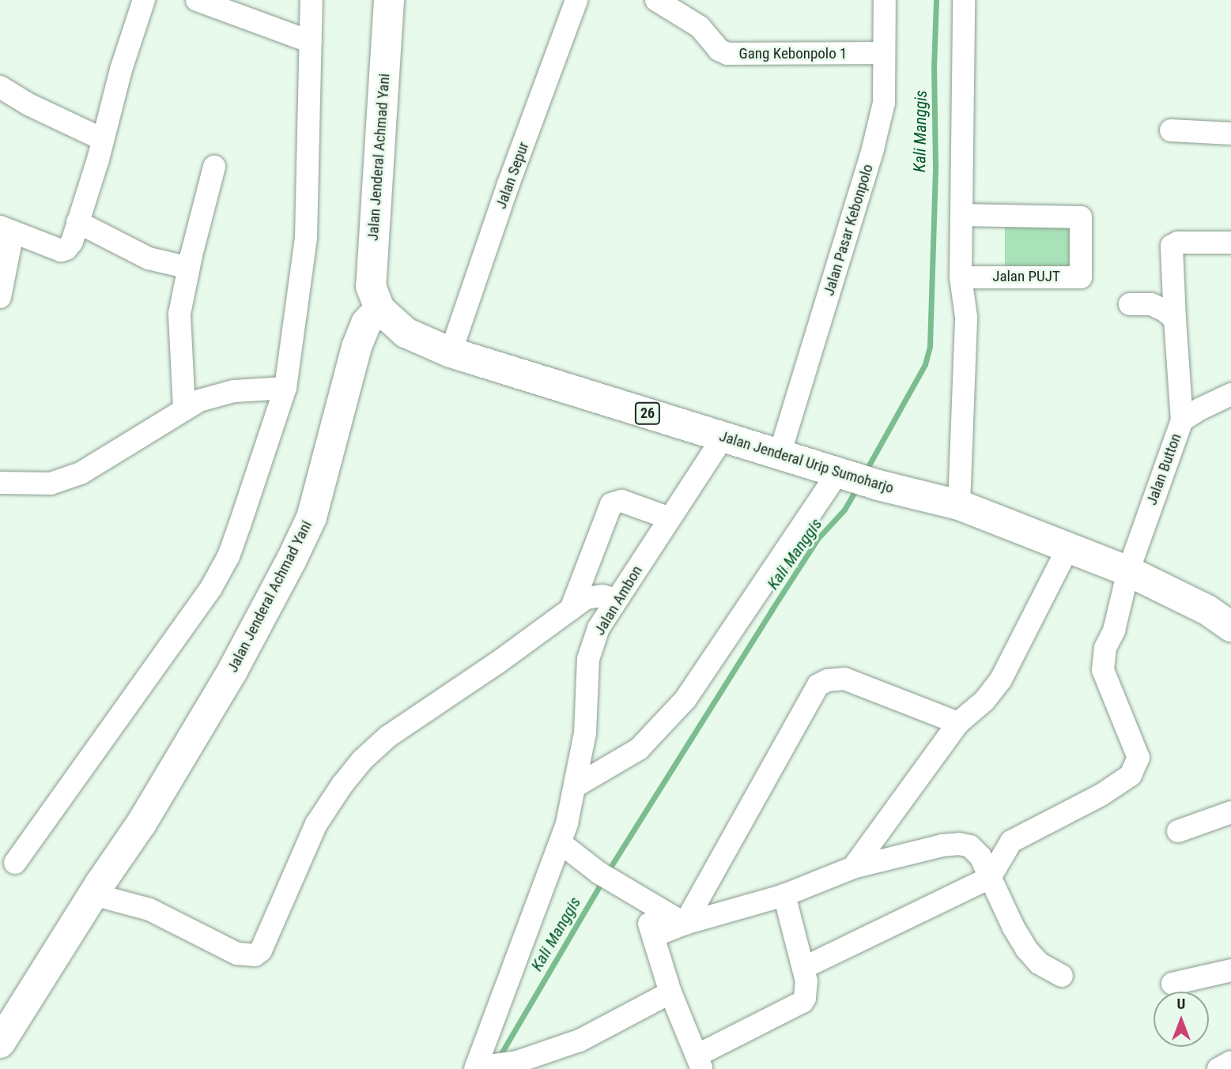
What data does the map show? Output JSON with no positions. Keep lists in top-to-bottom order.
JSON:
{
  "streets": {
    "main road": ["Jalan Jenderal Achmad Yani", "26", "Jalan Jenderal Urip Sumoharjo"],
    "street": [
      "Gang Kebonpolo 1",
      "Jalan Sepur",
      "Jalan Pasar Kebonpolo",
      "Jalan PUJT",
      "Jalan Button",
      "Jalan Ambon"
    ]
  },
  "crossings": [
    ["Gang Kebonpolo 1", "Jalan Pasar Kebonpolo"],
    ["Jalan Jenderal Achmad Yani", "Jalan Jenderal Urip Sumoharjo"],
    ["Jalan Sepur", "Jalan Jenderal Urip Sumoharjo"],
    ["Jalan Pasar Kebonpolo", "Jalan Jenderal Urip Sumoharjo"],
    ["Jalan Jenderal Urip Sumoharjo", "Jalan Button"],
    ["Jalan Jenderal Urip Sumoharjo", "Jalan Ambon"]
  ],
  "water": ["Kali Manggis"],
  "north": "top"
}
